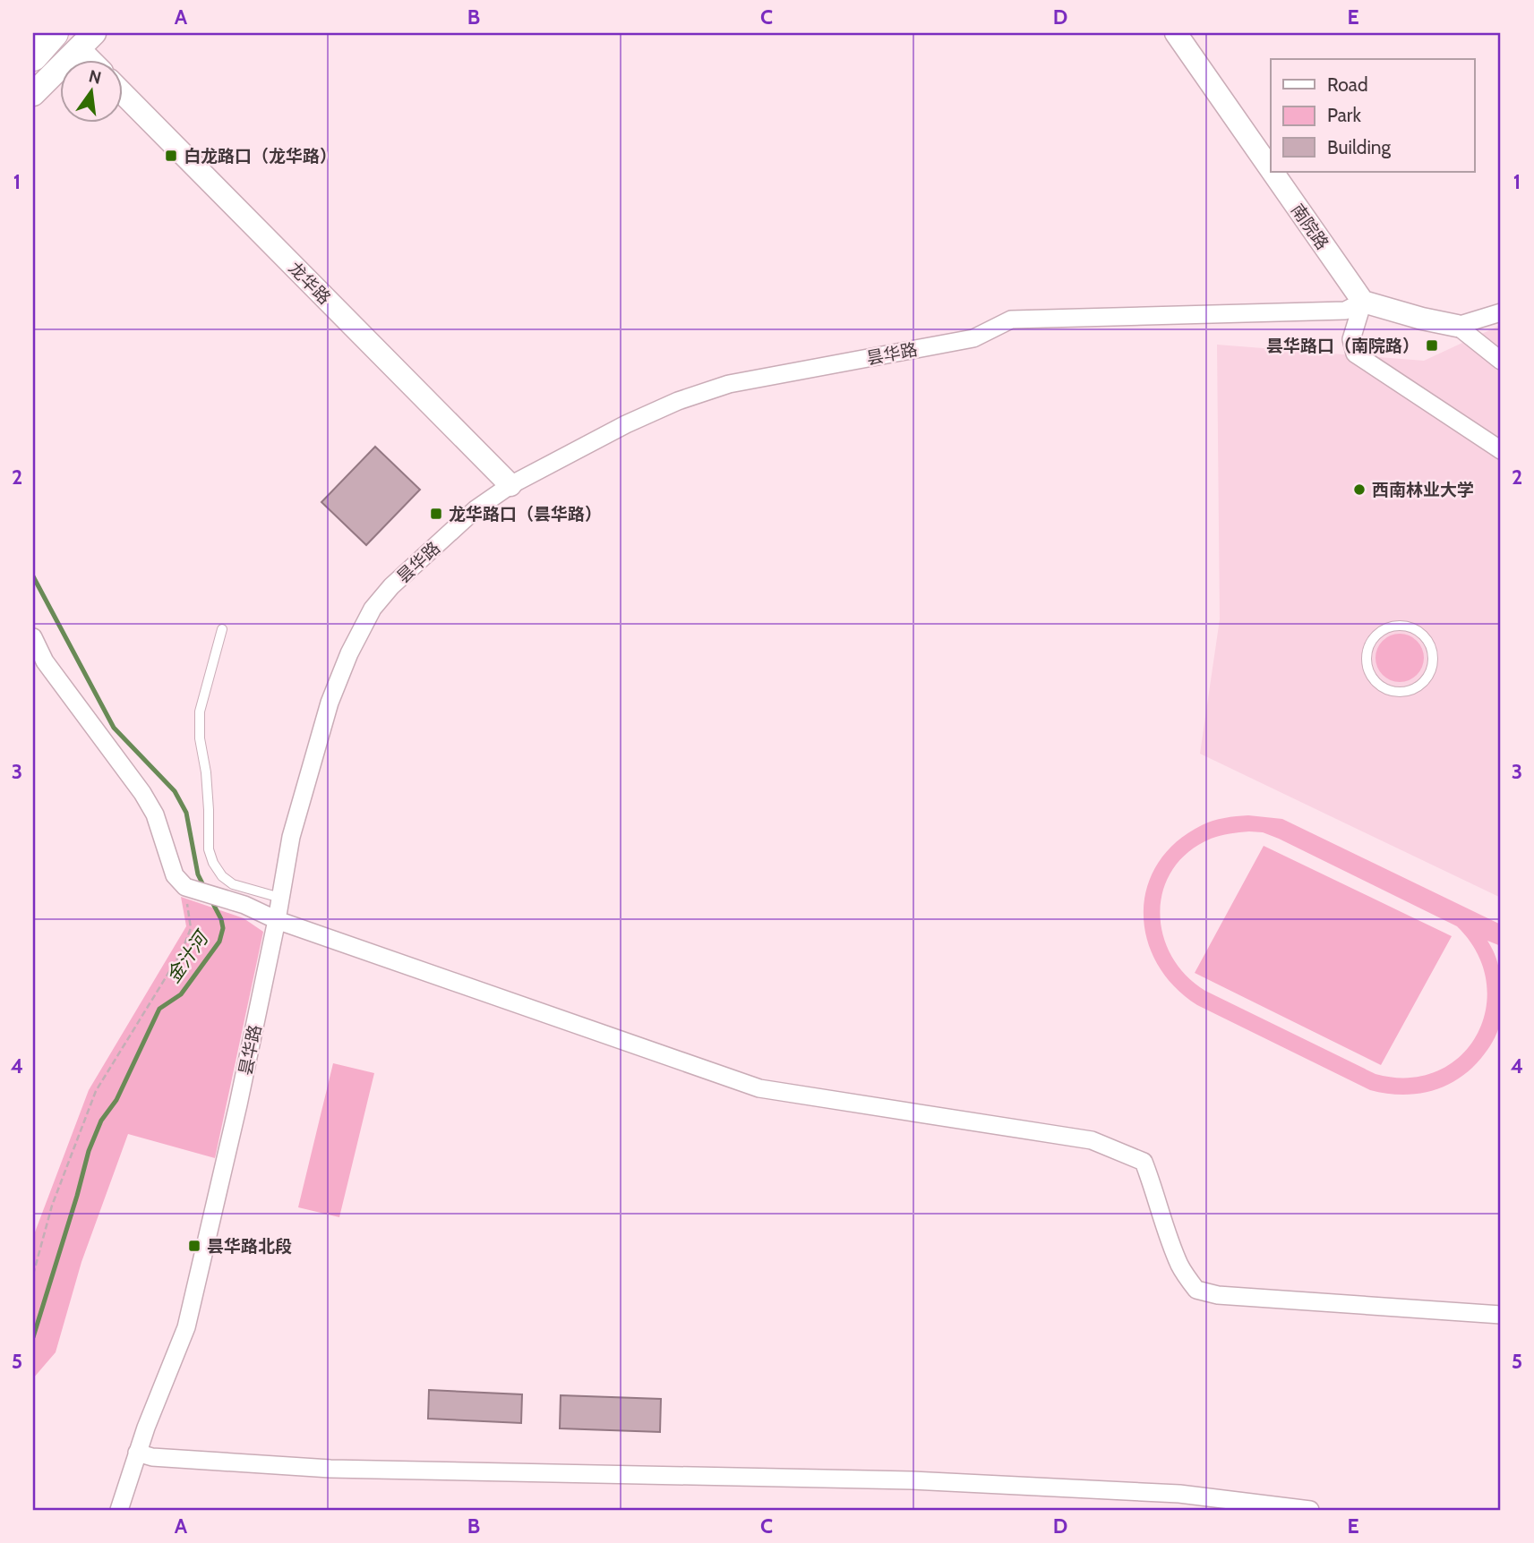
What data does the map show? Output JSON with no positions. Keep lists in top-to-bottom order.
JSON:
{
  "streets": {
    "street": ["南院路", "龙华路", "昙华路"]
  },
  "crossings": [
    ["南院路", "昙华路"],
    ["龙华路", "昙华路"]
  ],
  "water": ["金汁河"],
  "places": {
    "transit": [
      "白龙路口（龙华路）",
      "昙华路口（南院路）",
      "龙华路口（昙华路）",
      "昙华路北段"
    ],
    "other": ["西南林业大学"]
  },
  "legend": ["Road", "Park", "Building"],
  "north": "top",
  "grid": {
    "columns": [
      "A",
      "B",
      "C",
      "D",
      "E"
    ],
    "rows": [
      "1",
      "2",
      "3",
      "4",
      "5"
    ]
  }
}
